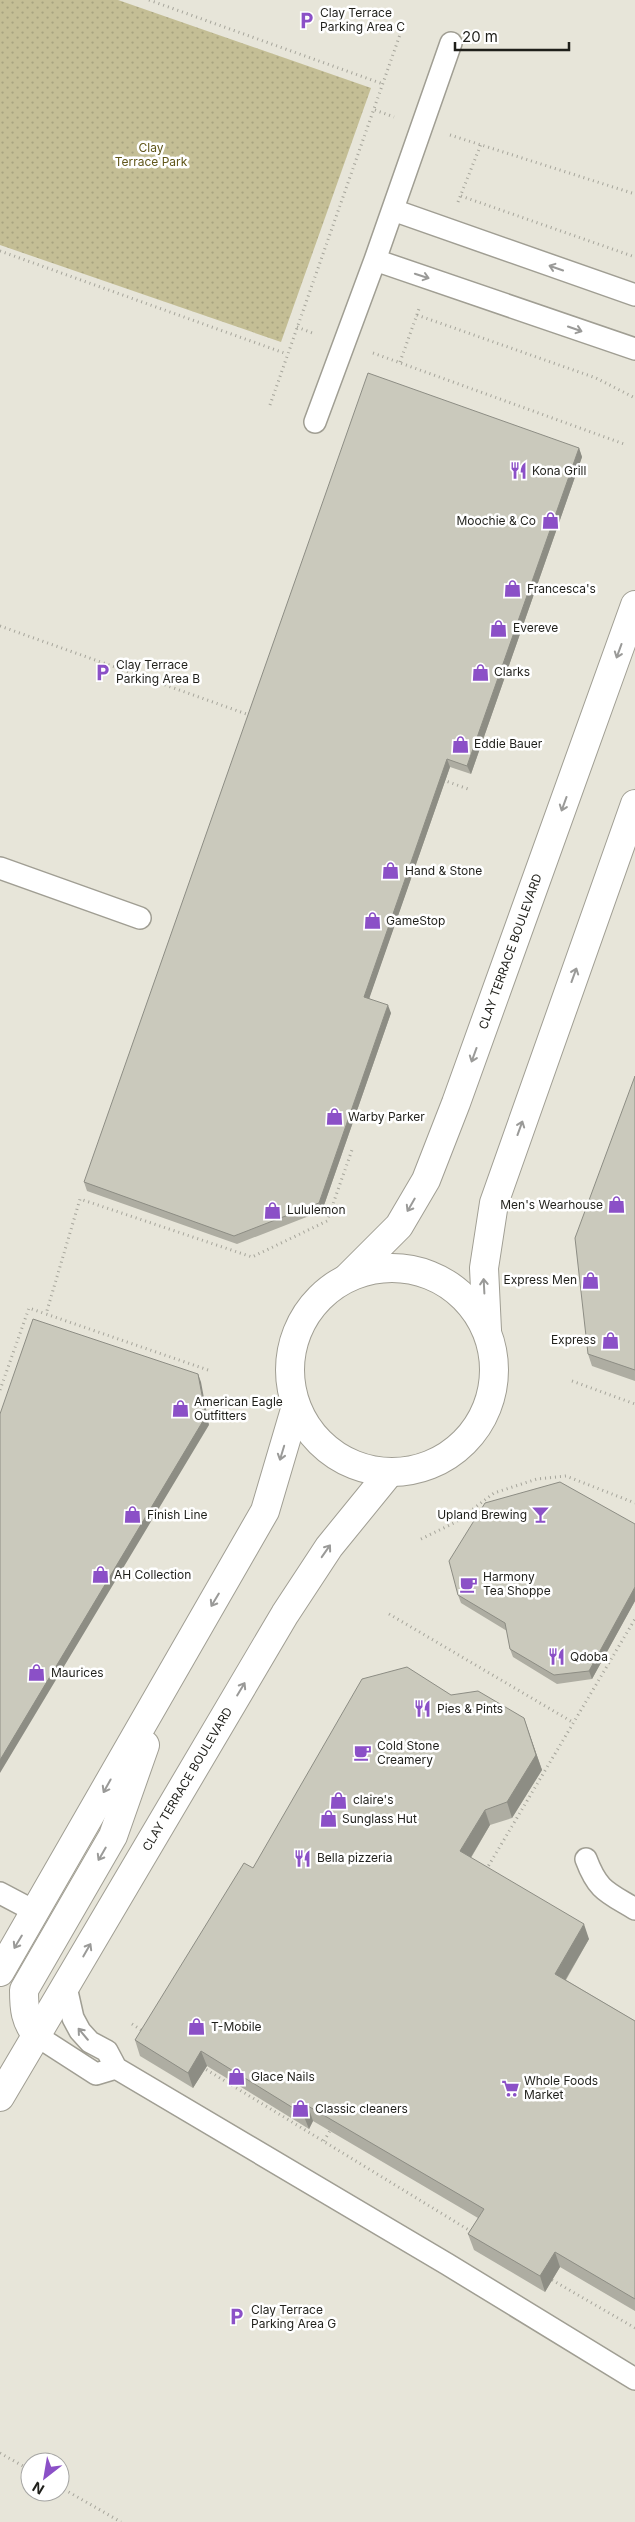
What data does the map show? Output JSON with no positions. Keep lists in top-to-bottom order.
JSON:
{
  "streets": {
    "street": ["CLAY TERRACE BOULEVARD"]
  },
  "parks": ["Clay Terrace Park"],
  "places": {
    "parking": ["Clay Terrace Parking Area C", "Clay Terrace Parking Area B", "Clay Terrace Parking Area G"],
    "restaurant": [
      "Kona Grill",
      "Qdoba",
      "Pies & Pints",
      "Bella pizzeria"
    ],
    "shop": [
      "Moochie & Co",
      "Francesca's",
      "Evereve",
      "Clarks",
      "Eddie Bauer",
      "Hand & Stone",
      "GameStop",
      "Warby Parker",
      "Men's Wearhouse",
      "Lululemon",
      "Express Men",
      "Express",
      "American Eagle Outfitters",
      "Finish Line",
      "AH Collection",
      "Maurices",
      "claire's",
      "Sunglass Hut",
      "T-Mobile",
      "Glace Nails",
      "Classic cleaners"
    ],
    "bar": ["Upland Brewing"],
    "cafe": ["Harmony Tea Shoppe", "Cold Stone Creamery"],
    "supermarket": ["Whole Foods Market"]
  },
  "scale_bar": "20 m",
  "north": "bottom left"
}
